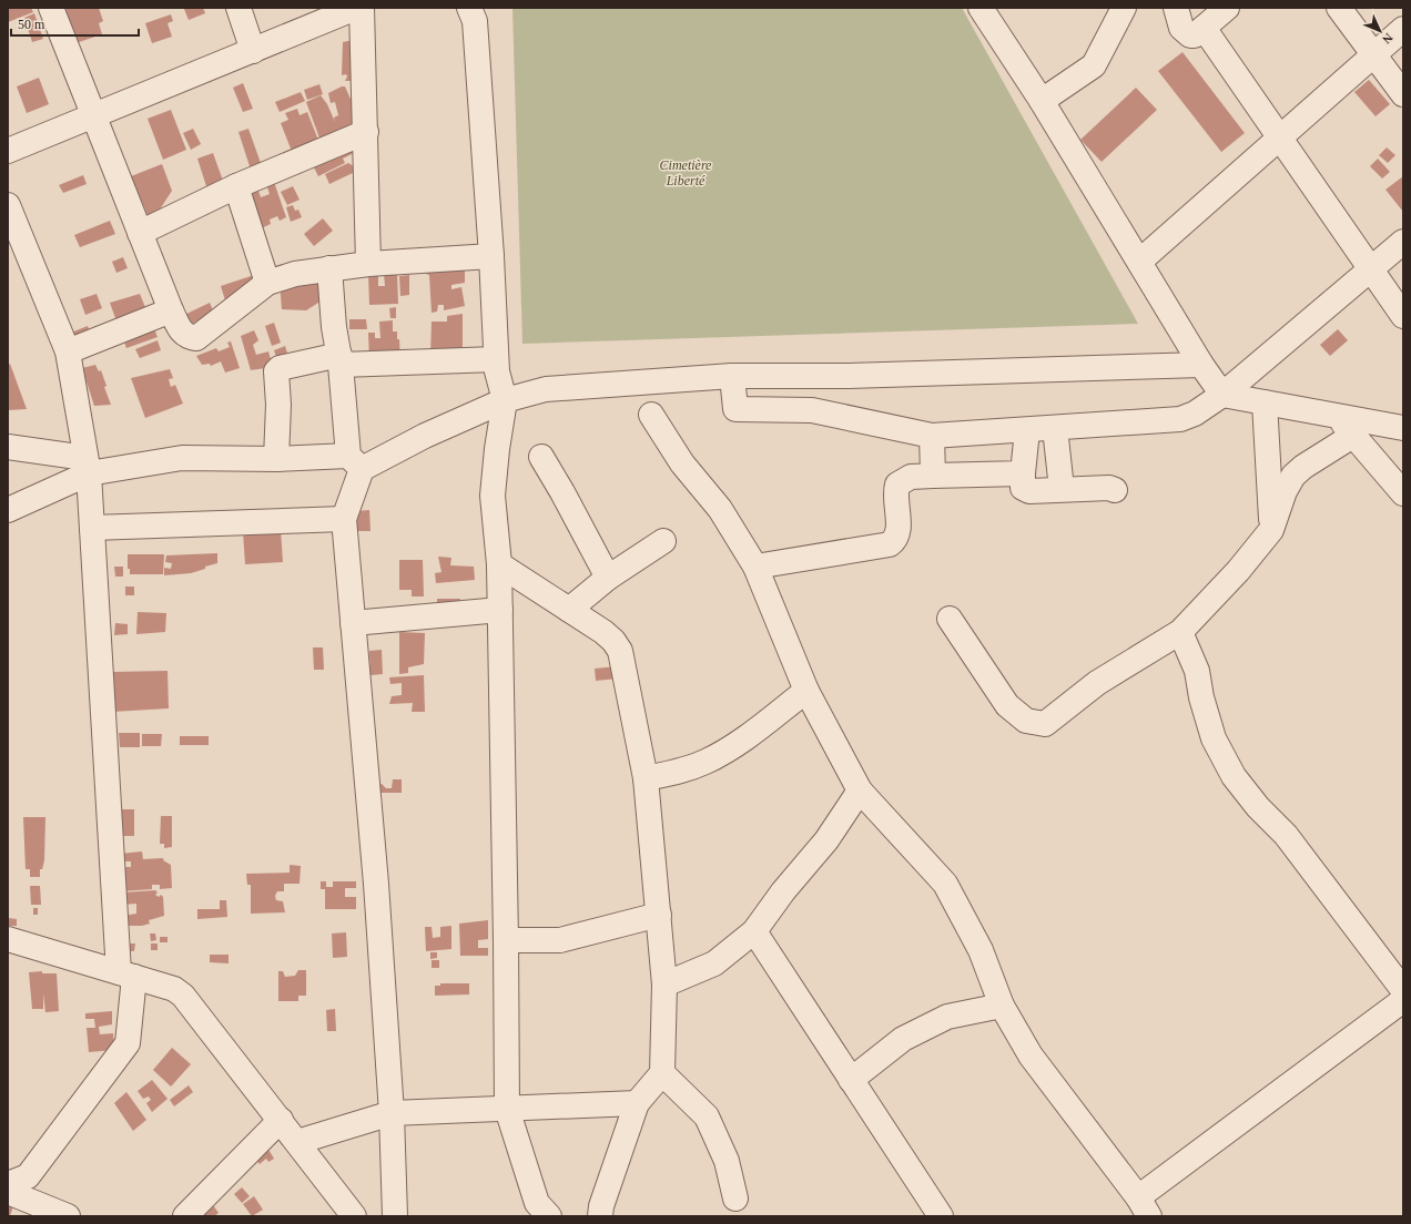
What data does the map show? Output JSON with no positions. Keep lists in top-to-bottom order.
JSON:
{
  "parks": ["Cimetière Liberté"],
  "scale_bar": "50 m",
  "north": "bottom right"
}
